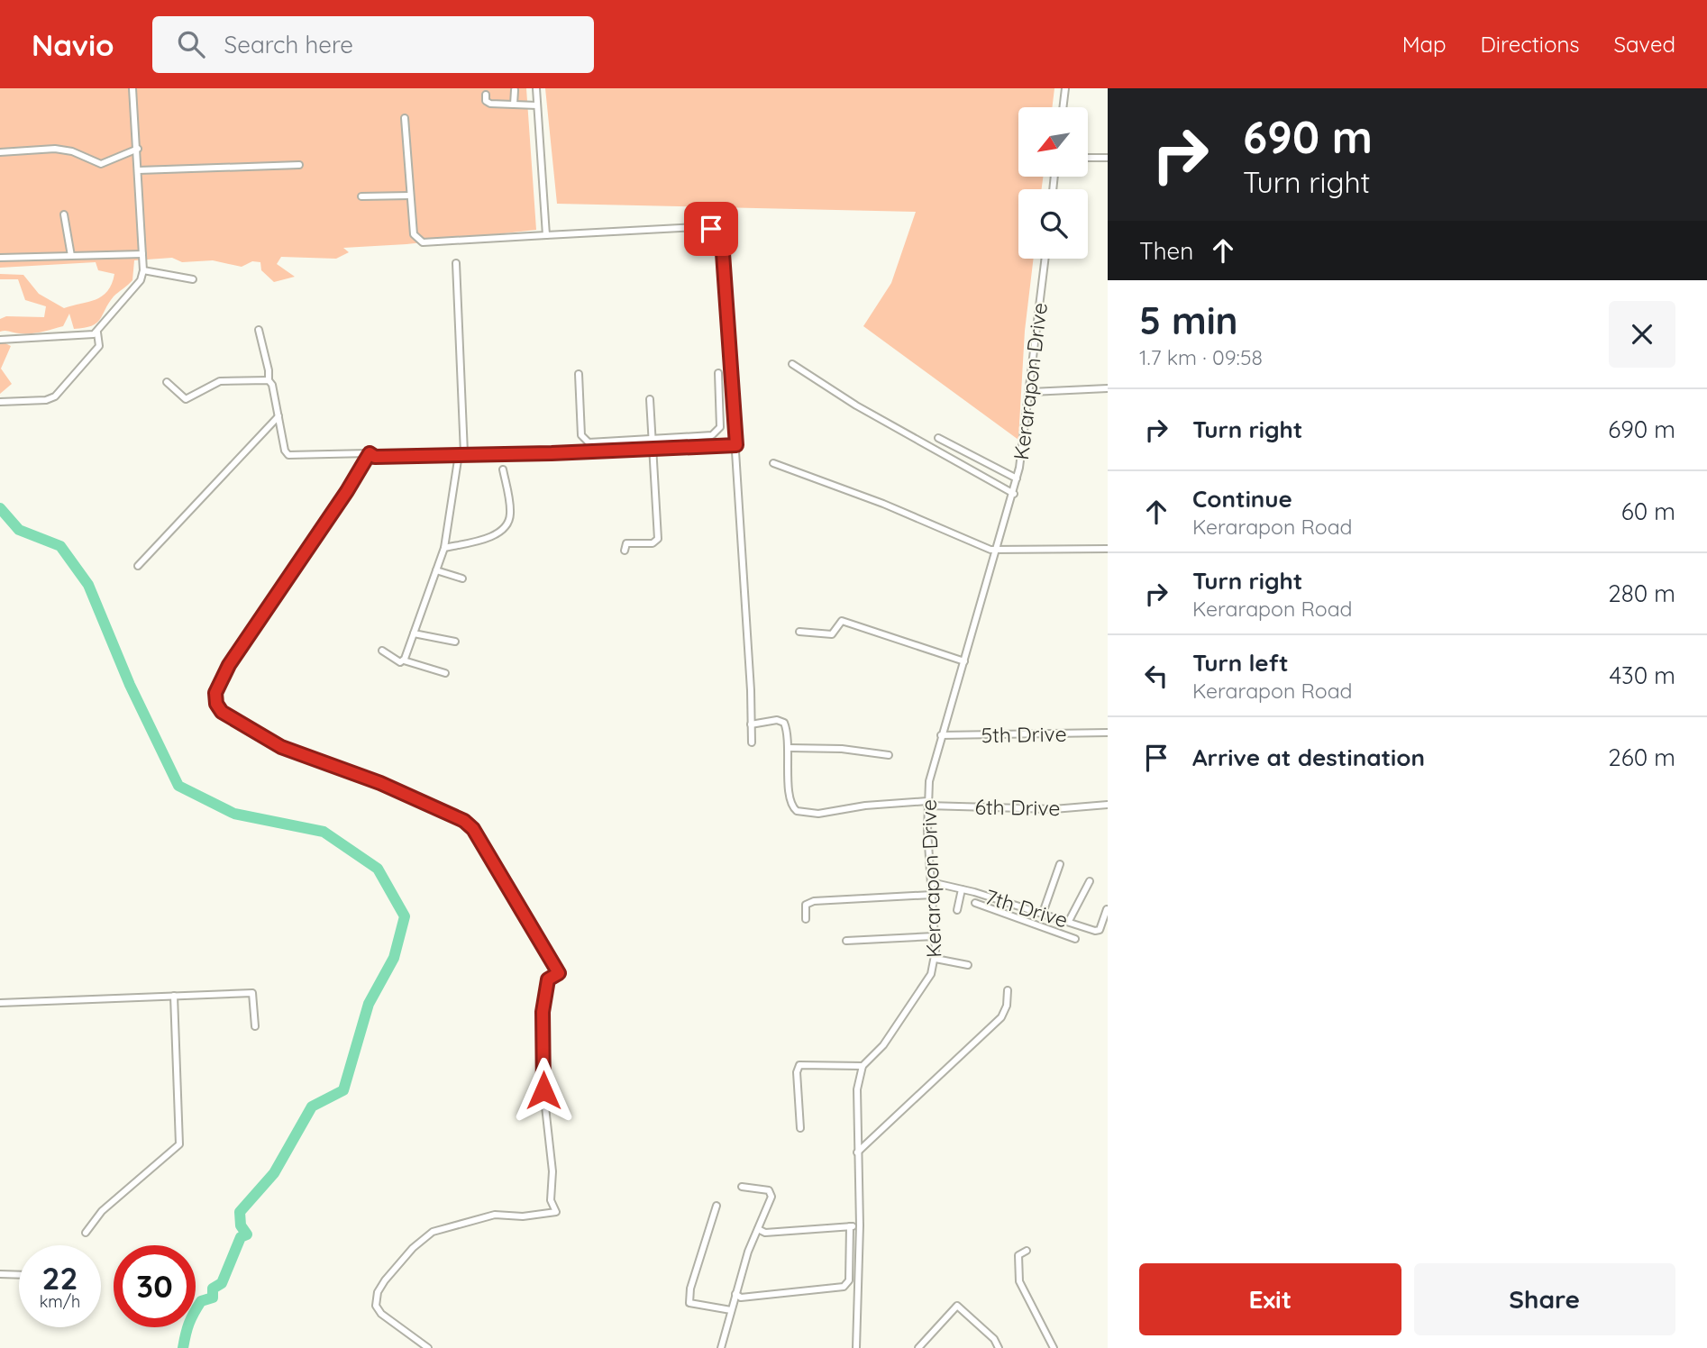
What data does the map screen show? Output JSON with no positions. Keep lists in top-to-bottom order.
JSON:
{
  "streets": {
    "street": [
      "Kerarapon Drive",
      "5th Drive",
      "6th Drive",
      "7th Drive"
    ]
  },
  "crossings": [
    ["Kerarapon Drive", "5th Drive"],
    ["Kerarapon Drive", "6th Drive"],
    ["Kerarapon Drive", "7th Drive"]
  ],
  "north": "bottom left",
  "page": {
    "header": "Navio",
    "search": "Search here",
    "nav": ["Map", "Directions", "Saved"],
    "turn": ["690 m", "Turn right"],
    "then": "Then",
    "heading": ["5 min", "1.7 km · 09:58"],
    "list": [
      {
        "name": "Turn right",
        "value": "690 m"
      },
      {
        "name": "Continue",
        "note": "Kerarapon Road",
        "value": "60 m"
      },
      {
        "name": "Turn right",
        "note": "Kerarapon Road",
        "value": "280 m"
      },
      {
        "name": "Turn left",
        "note": "Kerarapon Road",
        "value": "430 m"
      },
      {
        "name": "Arrive at destination",
        "value": "260 m"
      }
    ],
    "speed": "22 km/h",
    "limit": "30",
    "buttons": ["Exit", "Share"]
  }
}
